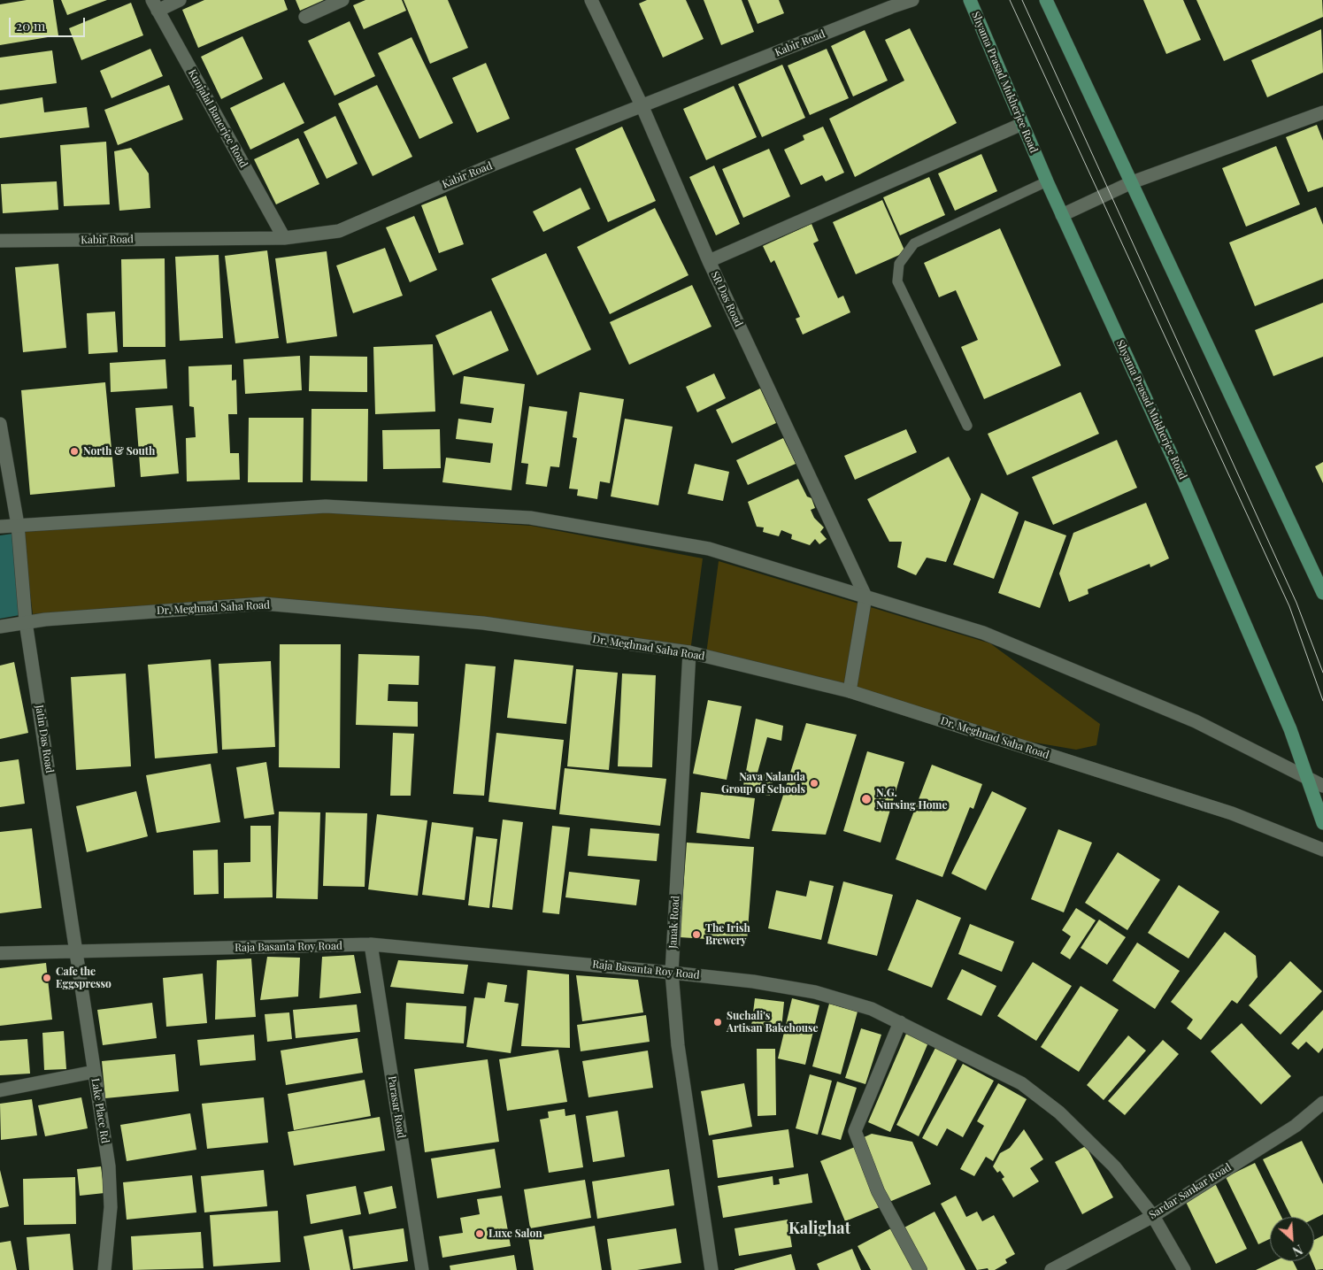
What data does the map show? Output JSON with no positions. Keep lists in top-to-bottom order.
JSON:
{
  "streets": {
    "main road": ["Shyama Prasad Mukherjee Road"],
    "street": [
      "Kabir Road",
      "Kunjalal Banerjee Road",
      "SR Das Road",
      "Dr. Meghnad Saha Road",
      "Jatin Das Road",
      "Janak Road",
      "Raja Basanta Roy Road",
      "Parasar Road",
      "Lake Place Rd",
      "Sardar Sankar Road"
    ]
  },
  "crossings": [
    ["Kabir Road", "Kunjalal Banerjee Road"],
    ["Kabir Road", "SR Das Road"],
    ["Dr. Meghnad Saha Road", "Jatin Das Road"],
    ["Dr. Meghnad Saha Road", "Janak Road"],
    ["Jatin Das Road", "Raja Basanta Roy Road"],
    ["Jatin Das Road", "Lake Place Rd"],
    ["Janak Road", "Raja Basanta Roy Road"],
    ["Raja Basanta Roy Road", "Parasar Road"],
    ["Raja Basanta Roy Road", "Lake Place Rd"],
    ["Raja Basanta Roy Road", "Sardar Sankar Road"]
  ],
  "districts": ["Kalighat"],
  "places": [
    "North & South",
    "Nava Nalanda Group of Schools",
    "N.G. Nursing Home",
    "The Irish Brewery",
    "Cafe the Eggspresso",
    "Suchali's Artisan Bakehouse",
    "Luxe Salon"
  ],
  "scale_bar": "20 m",
  "north": "bottom right"
}
